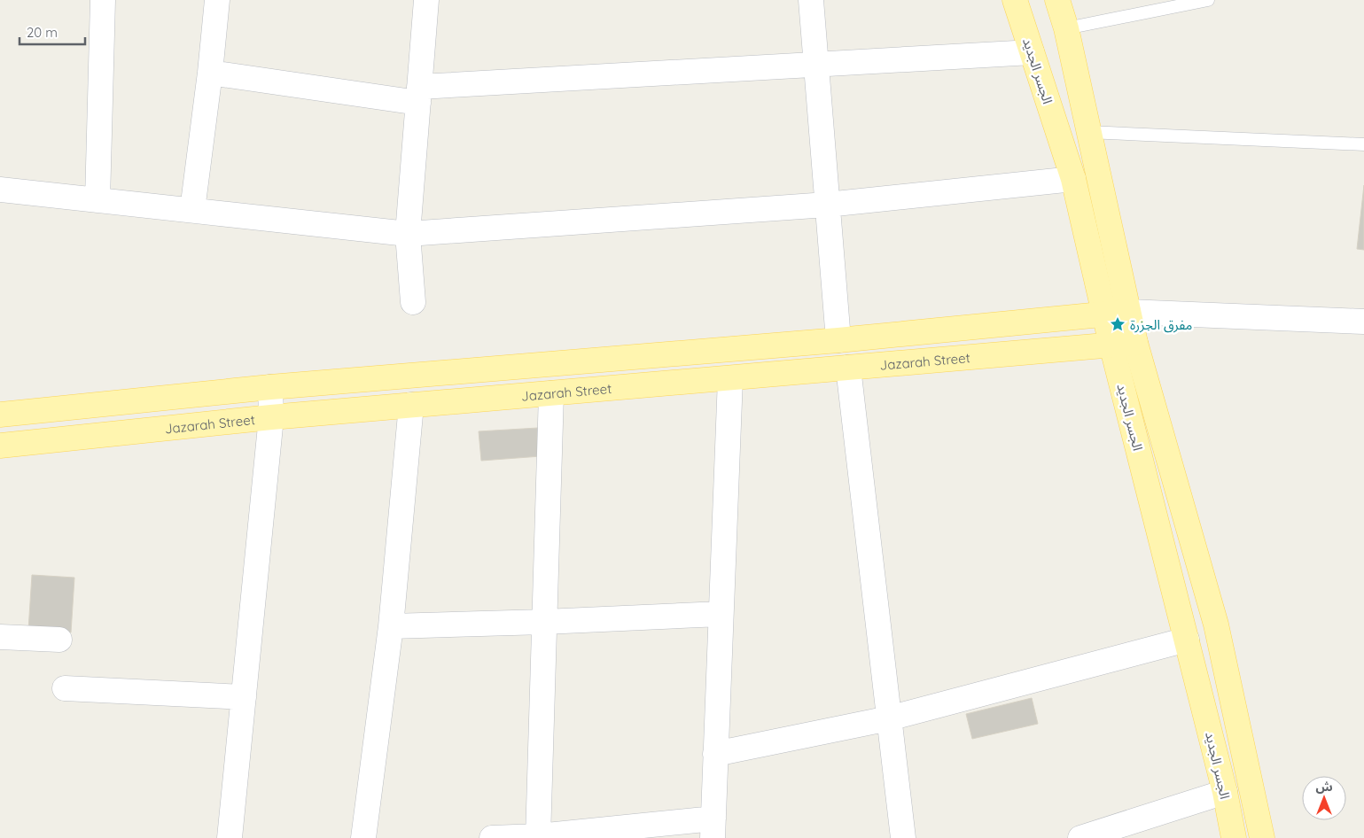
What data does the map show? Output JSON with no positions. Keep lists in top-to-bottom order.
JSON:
{
  "streets": {
    "main road": ["الجسر الجديد", "Jazarah Street"]
  },
  "crossings": [
    ["الجسر الجديد", "Jazarah Street"]
  ],
  "places": {
    "place": ["مفرق الجزرة"]
  },
  "scale_bar": "20 m",
  "north": "top"
}
